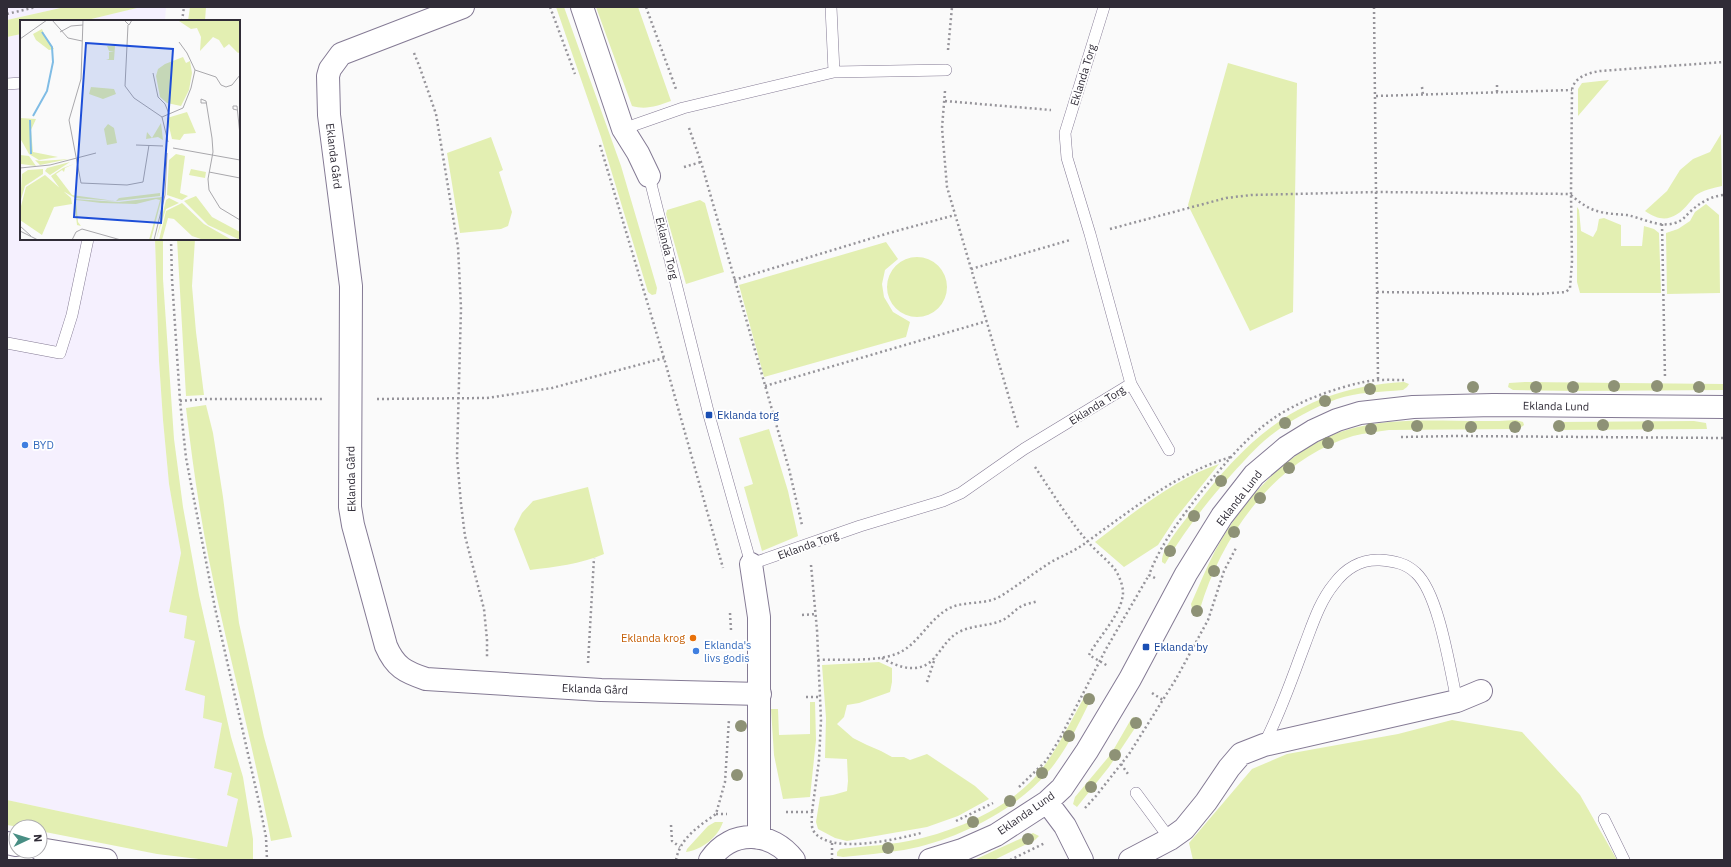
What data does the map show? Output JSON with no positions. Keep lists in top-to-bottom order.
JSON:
{
  "streets": {
    "street": ["Eklanda Torg", "Eklanda Gård", "Eklanda Lund"]
  },
  "crossings": [
    ["Eklanda Torg", "Eklanda Gård"]
  ],
  "places": {
    "transit": ["Eklanda torg", "Eklanda by"],
    "other": ["BYD", "Eklanda krog", "Eklanda's livs godis"]
  },
  "north": "right"
}
